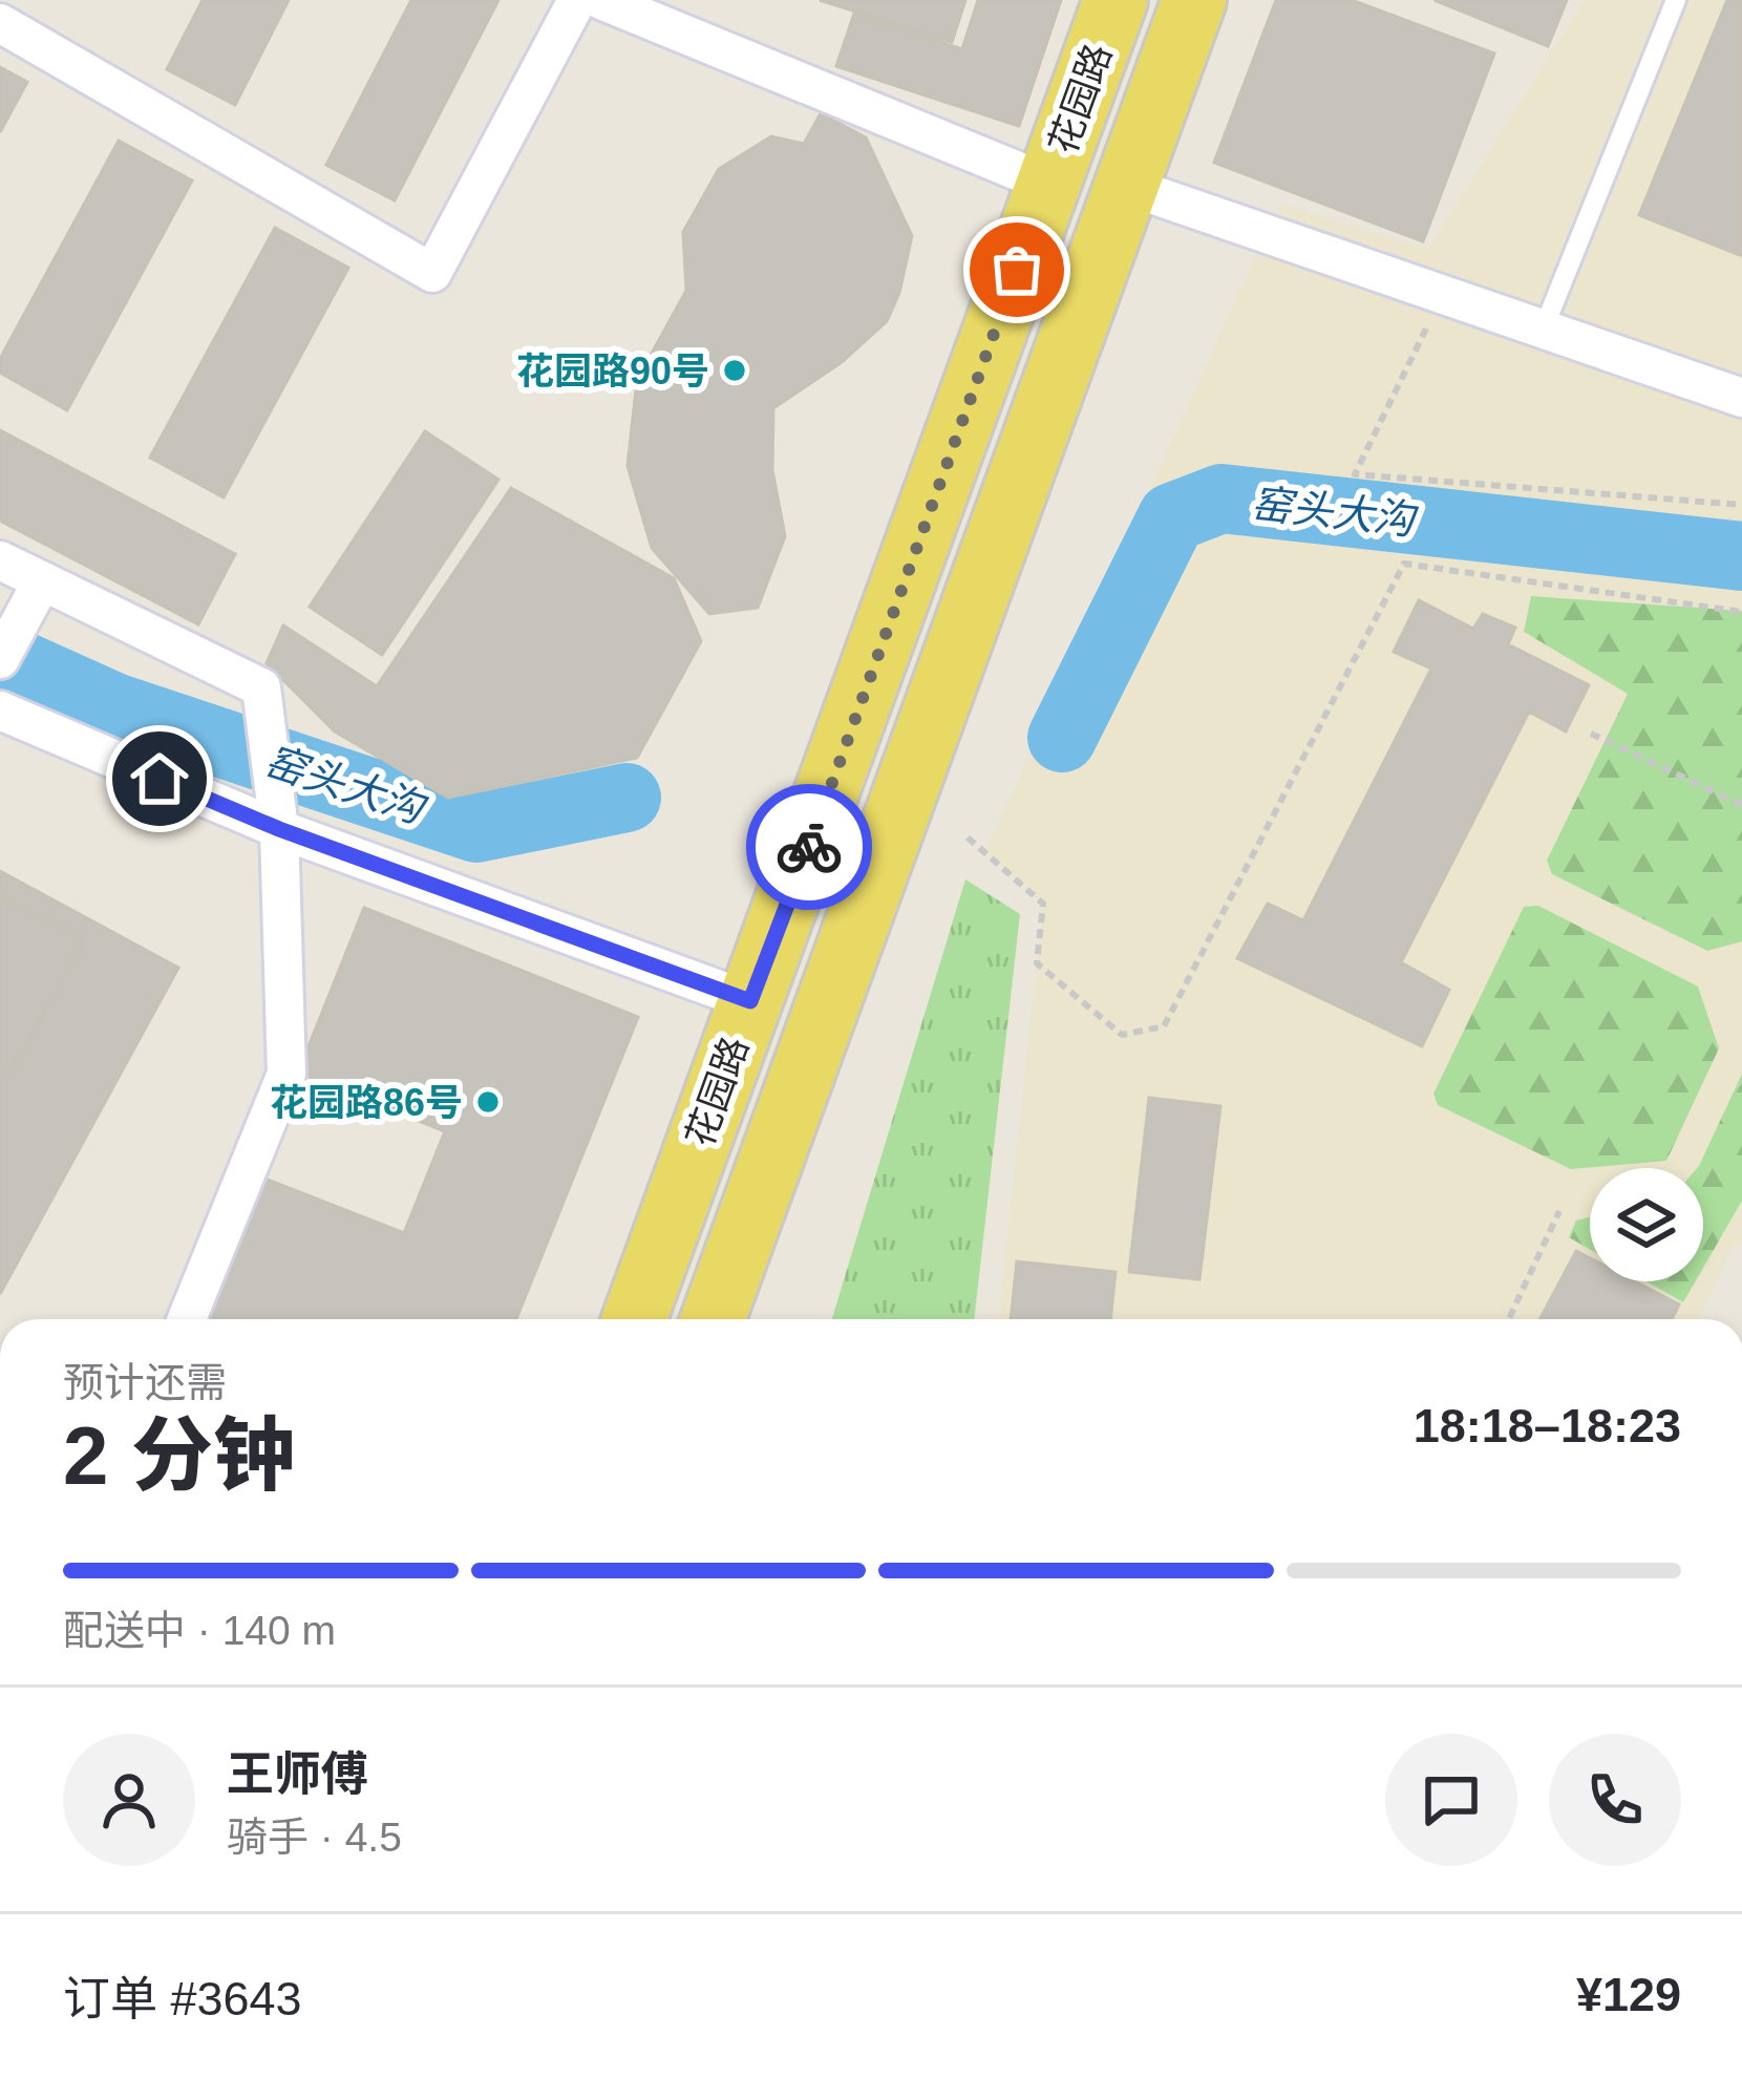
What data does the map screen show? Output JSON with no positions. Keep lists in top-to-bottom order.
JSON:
{
  "streets": {
    "main road": ["花园路"]
  },
  "water": ["窑头大沟"],
  "places": ["花园路90号", "花园路86号"],
  "page": {
    "heading": ["2 分钟", "预计还需", "18:18–18:23"],
    "panel": [
      "王师傅",
      "骑手 · 4.5",
      "订单 #3643",
      "¥129"
    ],
    "bar": "配送中 · 140 m"
  }
}
